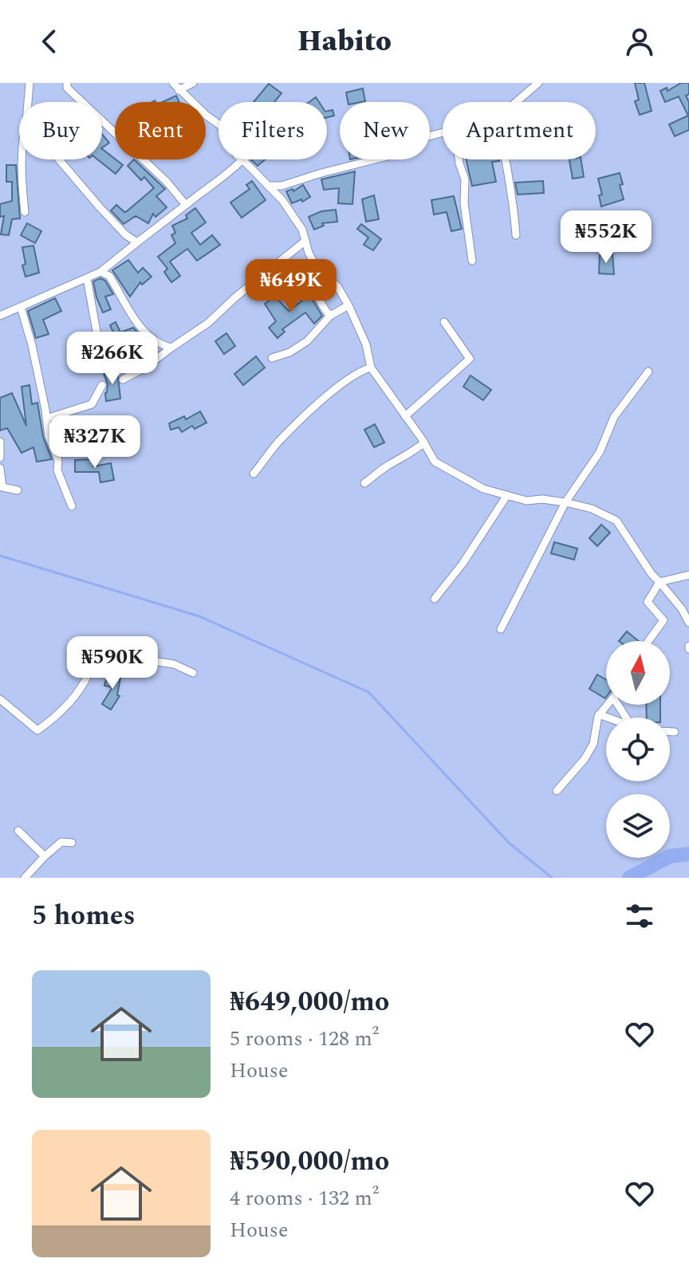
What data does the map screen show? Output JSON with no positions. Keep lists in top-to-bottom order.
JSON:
{
  "north": "top",
  "page": {
    "header": "Habito",
    "chip": [
      "Buy",
      "Rent",
      "Filters",
      "New",
      "Apartment"
    ],
    "price": [
      "₦552K",
      "₦649K",
      "₦266K",
      "₦327K",
      "₦590K"
    ],
    "heading": "5 homes",
    "list": [
      {
        "name": "₦649,000/mo",
        "note": "5 rooms · 128 m² · House"
      },
      {
        "name": "₦590,000/mo",
        "note": "4 rooms · 132 m² · House"
      }
    ]
  }
}
